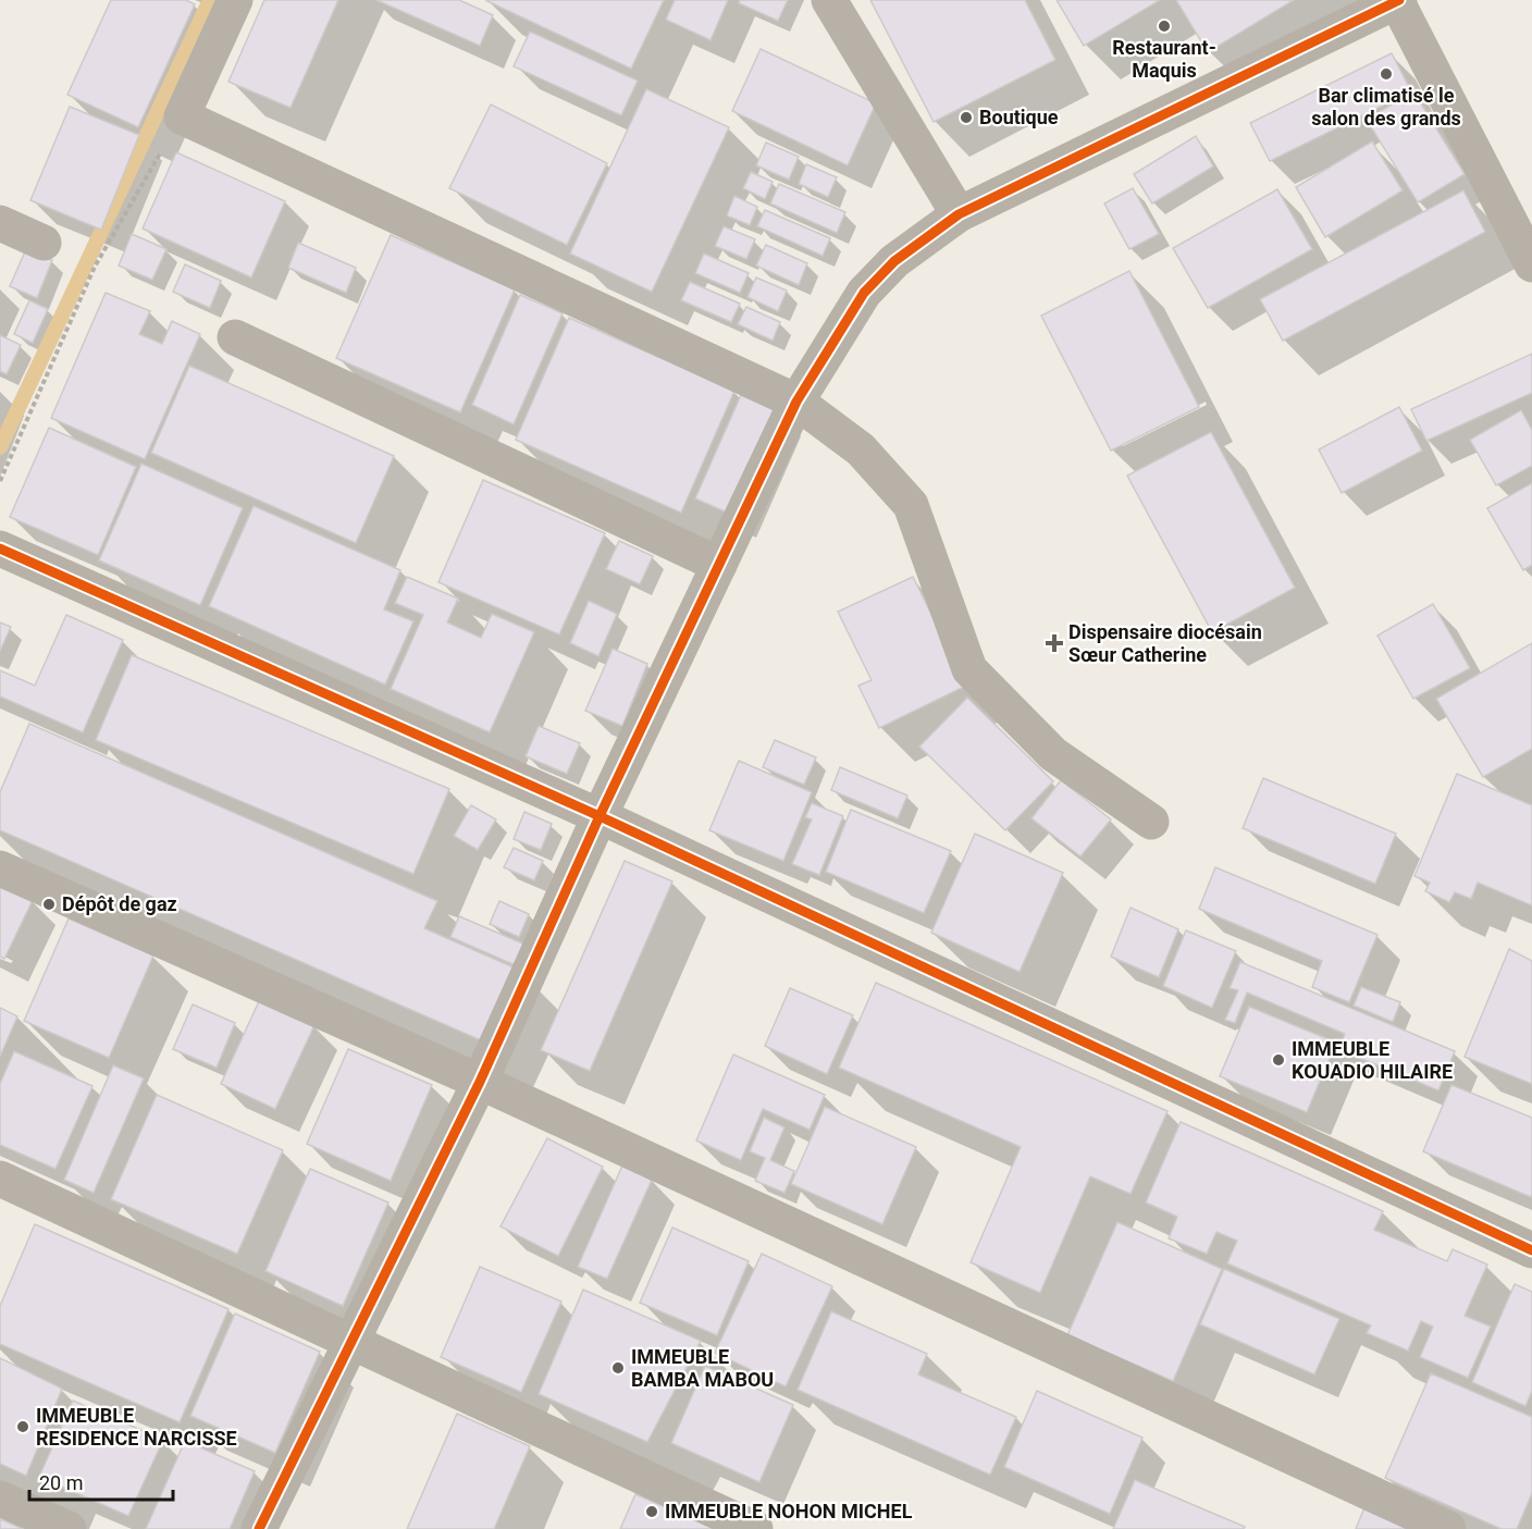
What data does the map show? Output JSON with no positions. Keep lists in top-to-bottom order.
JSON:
{
  "places": {
    "other": [
      "Restaurant- Maquis",
      "Bar climatisé le salon des grands",
      "Boutique",
      "Dépôt de gaz",
      "IMMEUBLE KOUADIO HILAIRE",
      "IMMEUBLE BAMBA MABOU",
      "IMMEUBLE RESIDENCE NARCISSE",
      "IMMEUBLE NOHON MICHEL"
    ],
    "health": ["Dispensaire diocésain Sœur Catherine"]
  },
  "scale_bar": "20 m"
}
